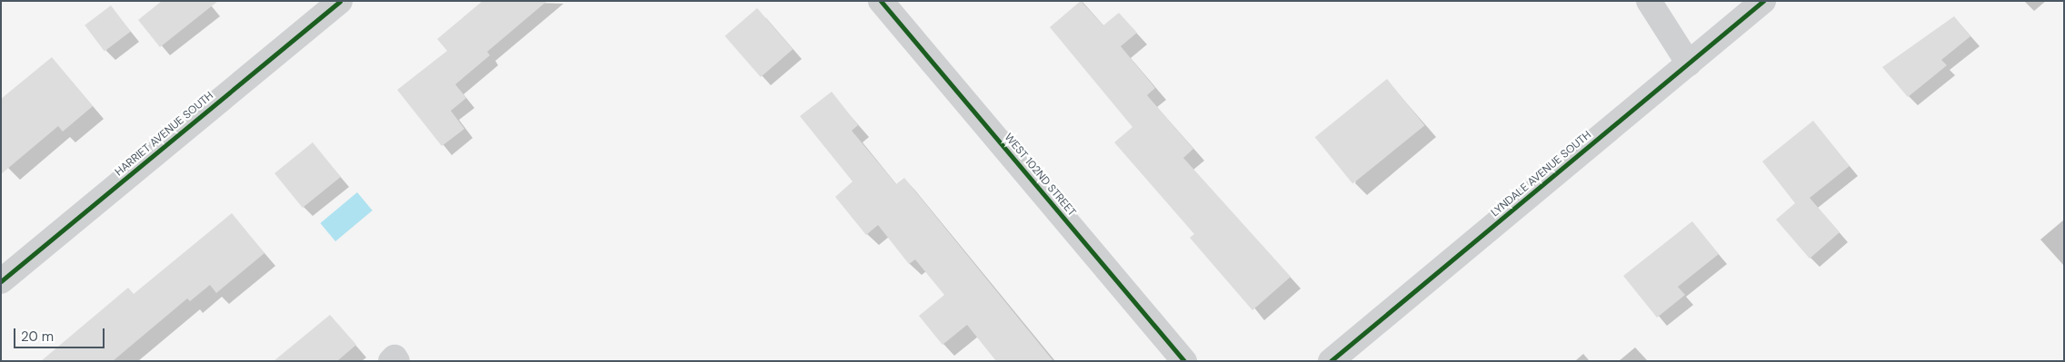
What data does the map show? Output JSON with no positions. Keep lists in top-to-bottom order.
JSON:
{
  "streets": {
    "street": ["HARRIET AVENUE SOUTH", "LYNDALE AVENUE SOUTH", "WEST 102ND STREET"]
  },
  "scale_bar": "20 m"
}
